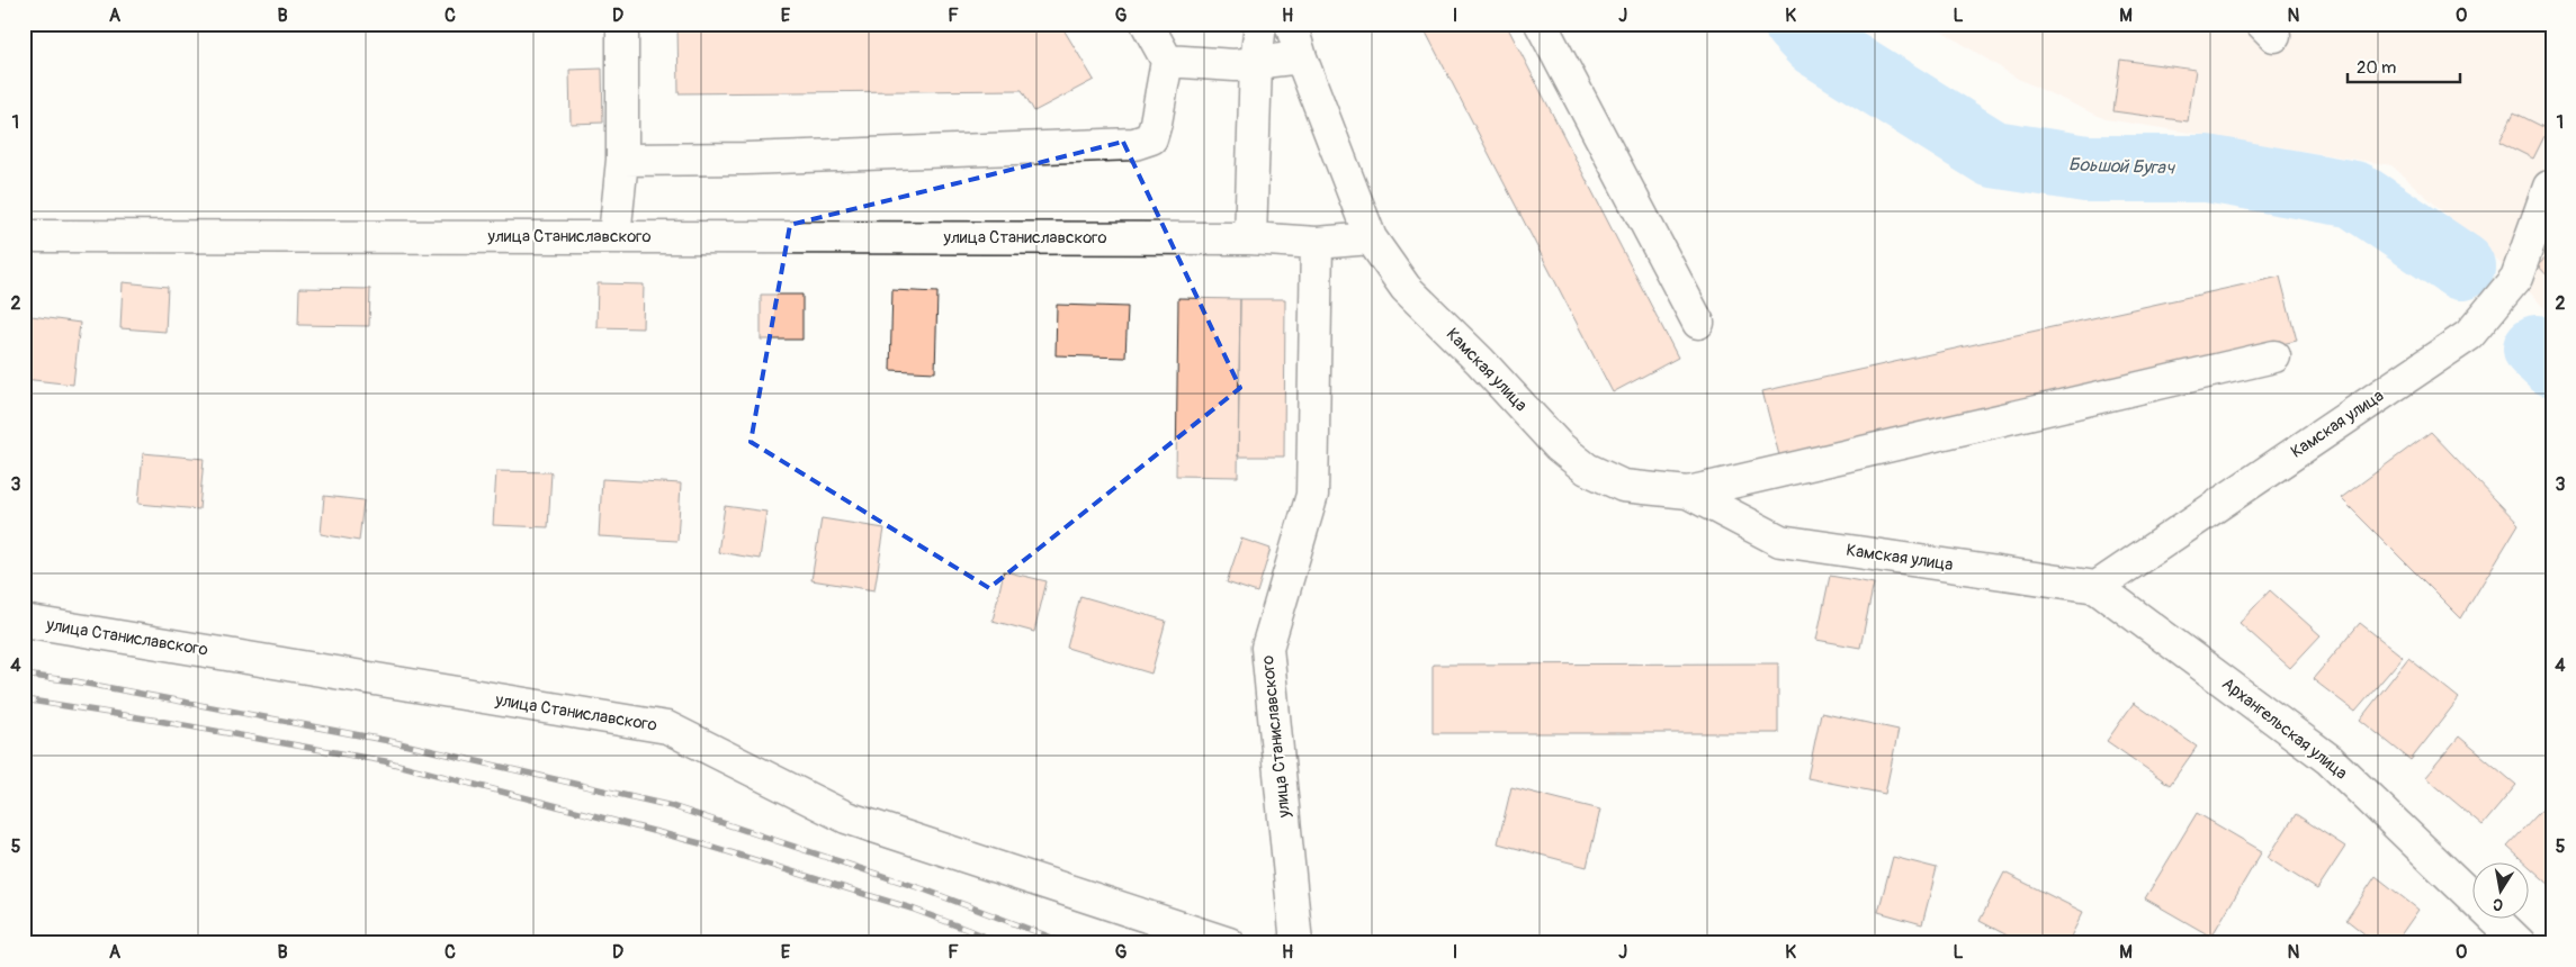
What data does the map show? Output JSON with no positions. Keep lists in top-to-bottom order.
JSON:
{
  "streets": {
    "street": ["улица Станиславского", "Камская улица", "Архангельская улица"]
  },
  "crossings": [
    ["Камская улица", "Архангельская улица"]
  ],
  "water": ["Боьшой Бугач"],
  "scale_bar": "20 m",
  "north": "bottom",
  "grid": {
    "columns": [
      "A",
      "B",
      "C",
      "D",
      "E",
      "F",
      "G",
      "H",
      "I",
      "J",
      "K",
      "L",
      "M",
      "N",
      "O"
    ],
    "rows": [
      "1",
      "2",
      "3",
      "4",
      "5"
    ]
  }
}
